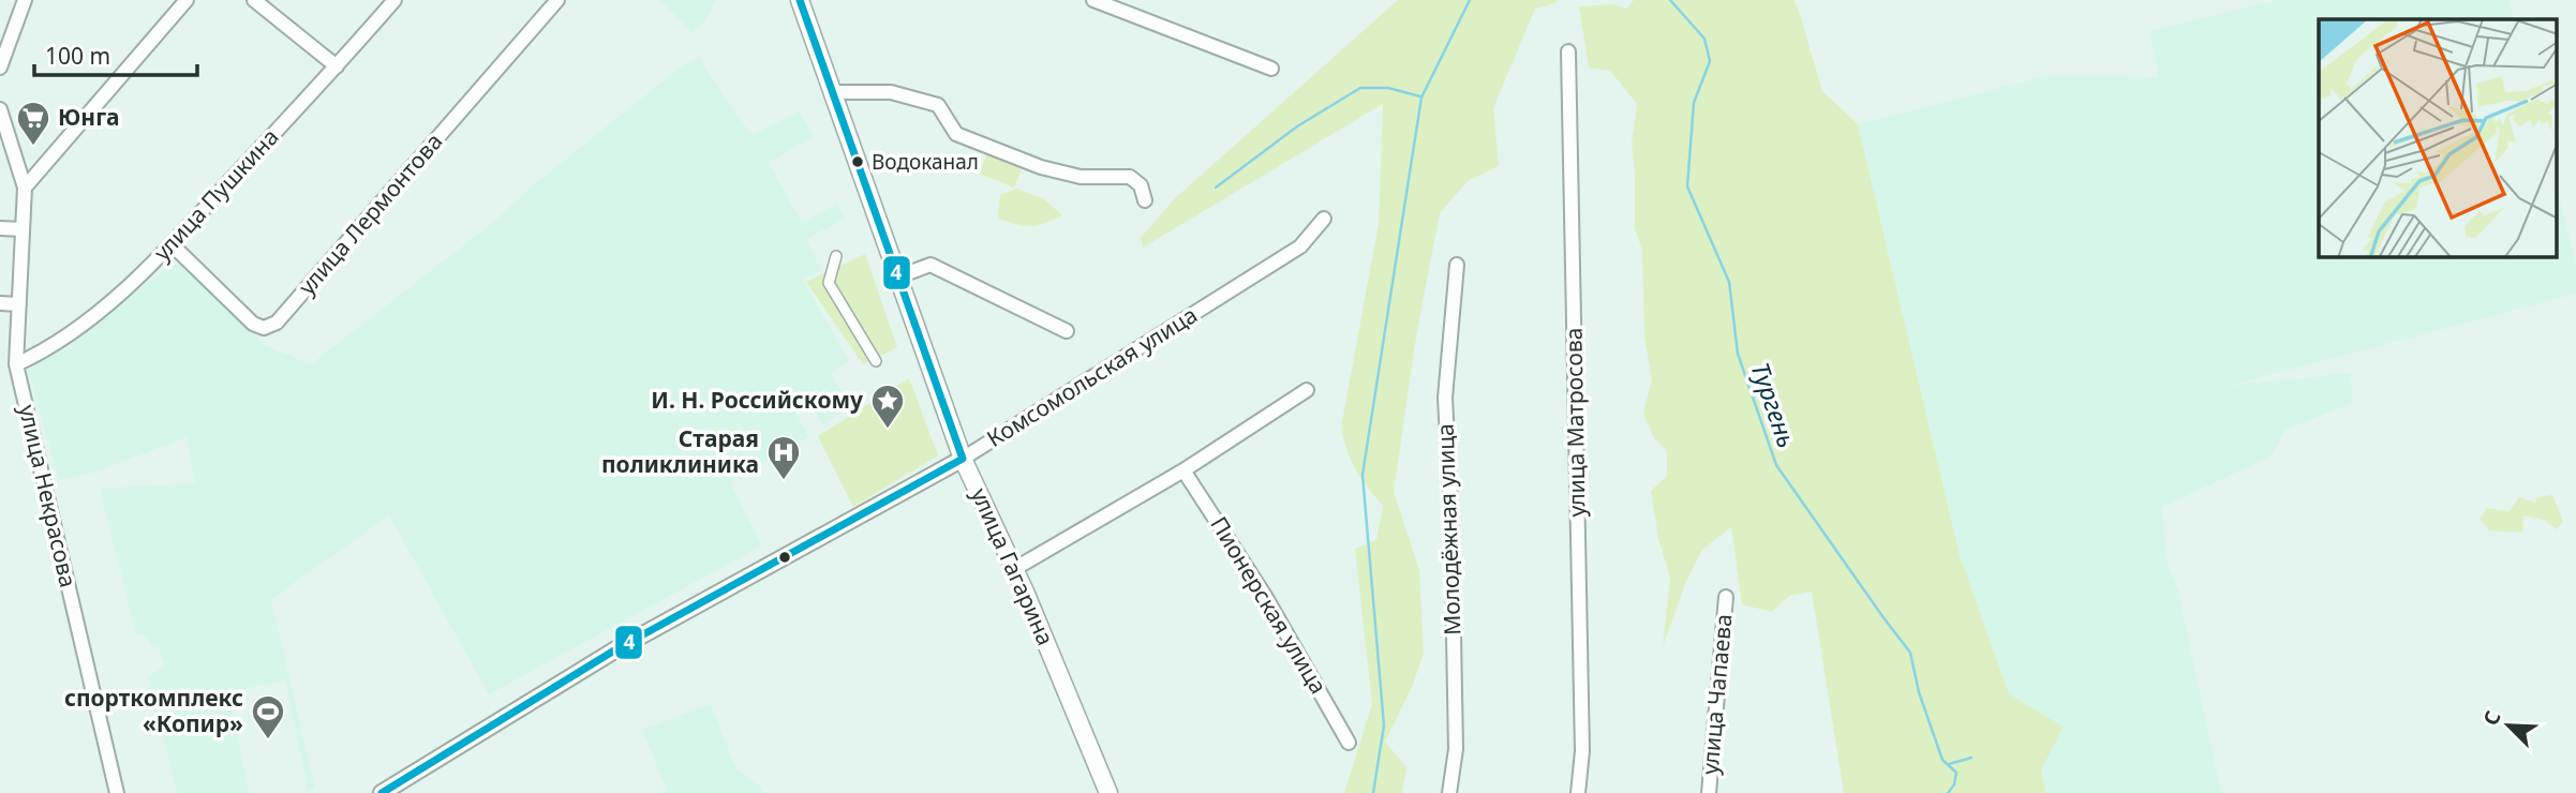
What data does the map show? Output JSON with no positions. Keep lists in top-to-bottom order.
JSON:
{
  "streets": {
    "main road": ["улица Гагарина"],
    "street": [
      "улица Пушкина",
      "улица Лермонтова",
      "Комсомольская улица",
      "улица Матросова",
      "улица Некрасова",
      "Молодёжная улица",
      "Пионерская улица",
      "улица Чапаева"
    ]
  },
  "crossings": [
    ["улица Пушкина", "улица Лермонтова"],
    ["улица Пушкина", "улица Некрасова"],
    ["Комсомольская улица", "улица Гагарина"]
  ],
  "water": ["Тургень"],
  "places": {
    "supermarket": ["Юнга"],
    "other": ["Водоканал"],
    "place": ["И. Н. Российскому"],
    "hospital": ["Старая поликлиника"],
    "sports": ["спорткомплекс «Копир»"]
  },
  "lines": ["transit line 4"],
  "scale_bar": "100 m",
  "north": "top left"
}
